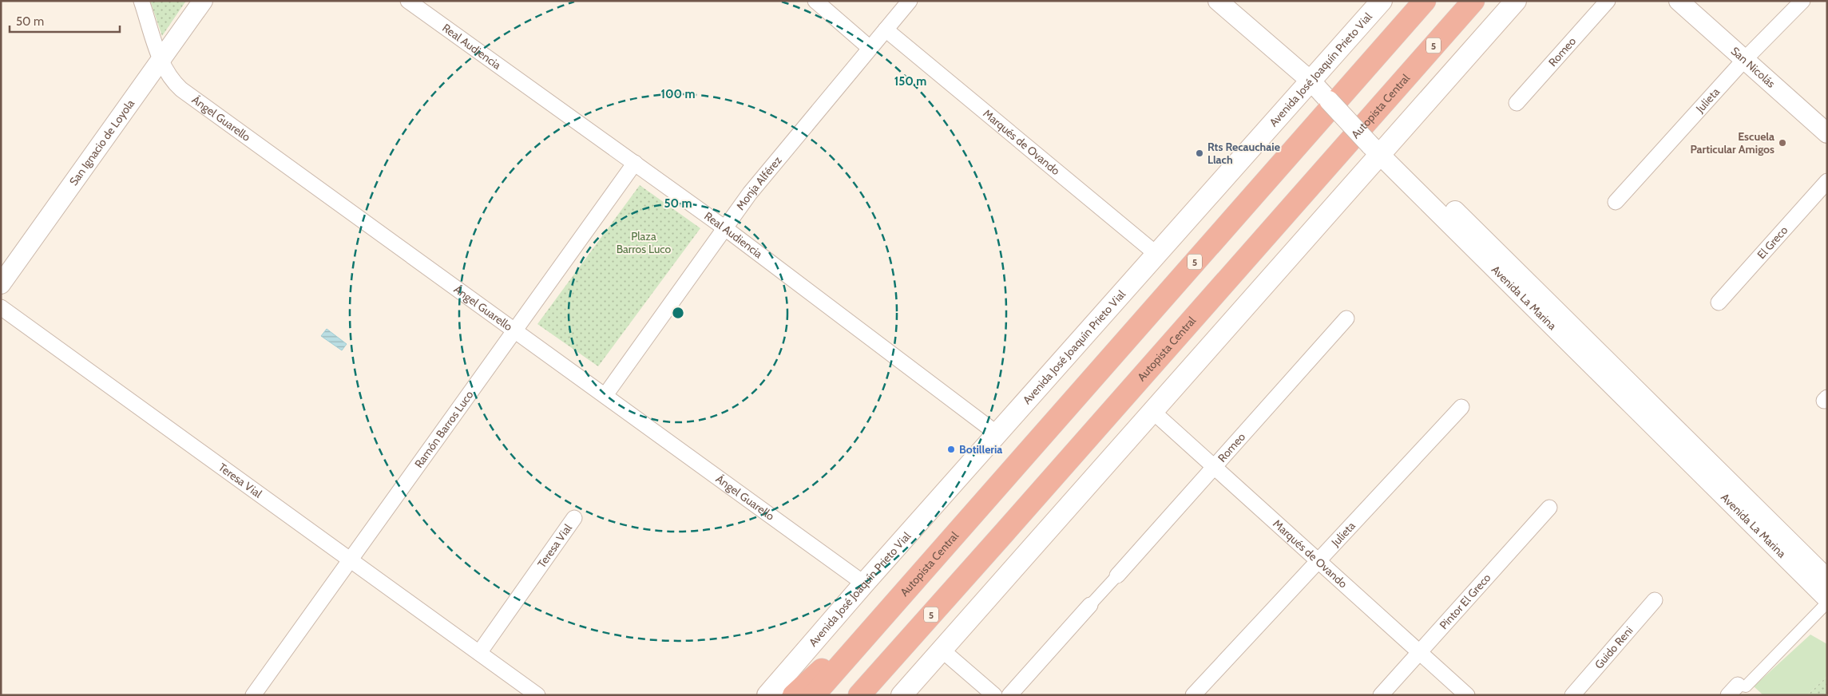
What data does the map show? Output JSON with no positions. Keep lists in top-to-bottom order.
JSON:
{
  "streets": {
    "highway": ["5", "Autopista Central"],
    "main road": ["Avenida José Joaquín Prieto Vial"],
    "street": [
      "Real Audiencia",
      "Romeo",
      "San Nicolás",
      "Julieta",
      "Ángel Guarello",
      "Marqués de Ovando",
      "San Ignacio de Loyola",
      "Monja Alférez",
      "El Greco",
      "Avenida La Marina",
      "Ramón Barros Luco",
      "Teresa Vial",
      "Pintor El Greco",
      "Guido Reni"
    ]
  },
  "crossings": [
    ["Real Audiencia", "Avenida José Joaquín Prieto Vial"],
    ["Real Audiencia", "Monja Alférez"],
    ["Real Audiencia", "Ramón Barros Luco"],
    ["Romeo", "Marqués de Ovando"],
    ["San Nicolás", "Julieta"],
    ["Avenida José Joaquín Prieto Vial", "Ángel Guarello"],
    ["Avenida José Joaquín Prieto Vial", "Marqués de Ovando"],
    ["Avenida José Joaquín Prieto Vial", "Avenida La Marina"],
    ["Julieta", "Marqués de Ovando"],
    ["Ángel Guarello", "San Ignacio de Loyola"],
    ["Ángel Guarello", "Monja Alférez"],
    ["Ángel Guarello", "Ramón Barros Luco"],
    ["Marqués de Ovando", "Monja Alférez"],
    ["Marqués de Ovando", "Pintor El Greco"],
    ["Ramón Barros Luco", "Teresa Vial"]
  ],
  "parks": ["Plaza Barros Luco"],
  "places": ["Escuela Particular Amigos", "Rts Recauchaie Llach", "Botilleria"],
  "scale_bar": "50 m",
  "rings": ["150 m", "100 m", "50 m"]
}
